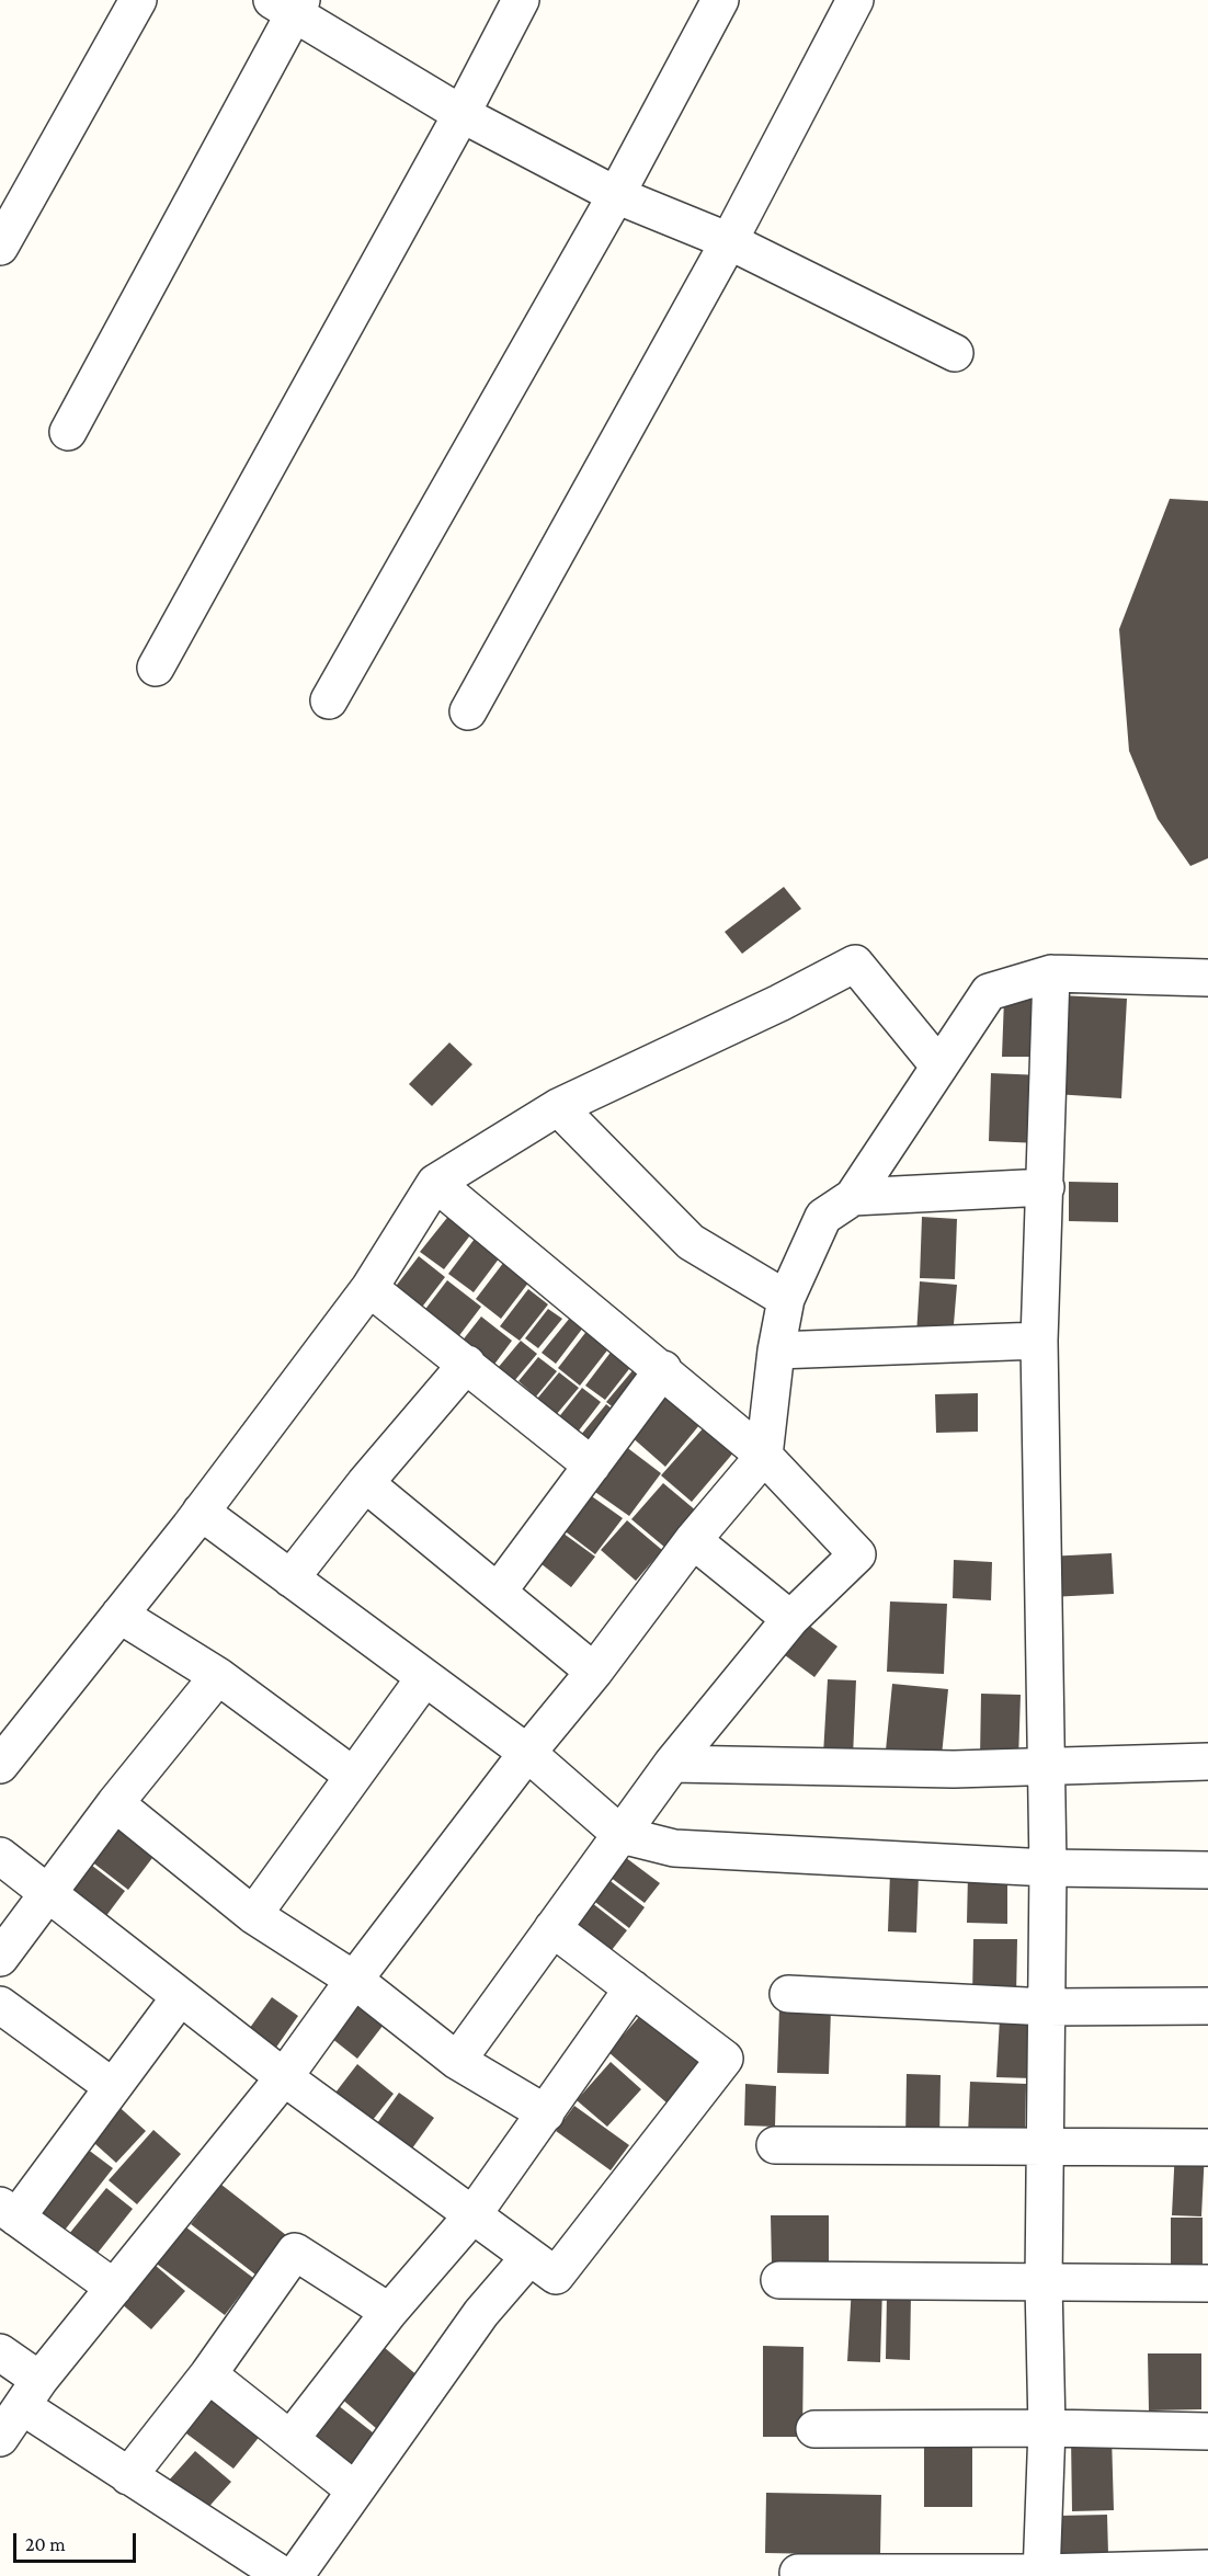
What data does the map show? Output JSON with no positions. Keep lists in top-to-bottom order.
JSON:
{
  "scale_bar": "20 m"
}
